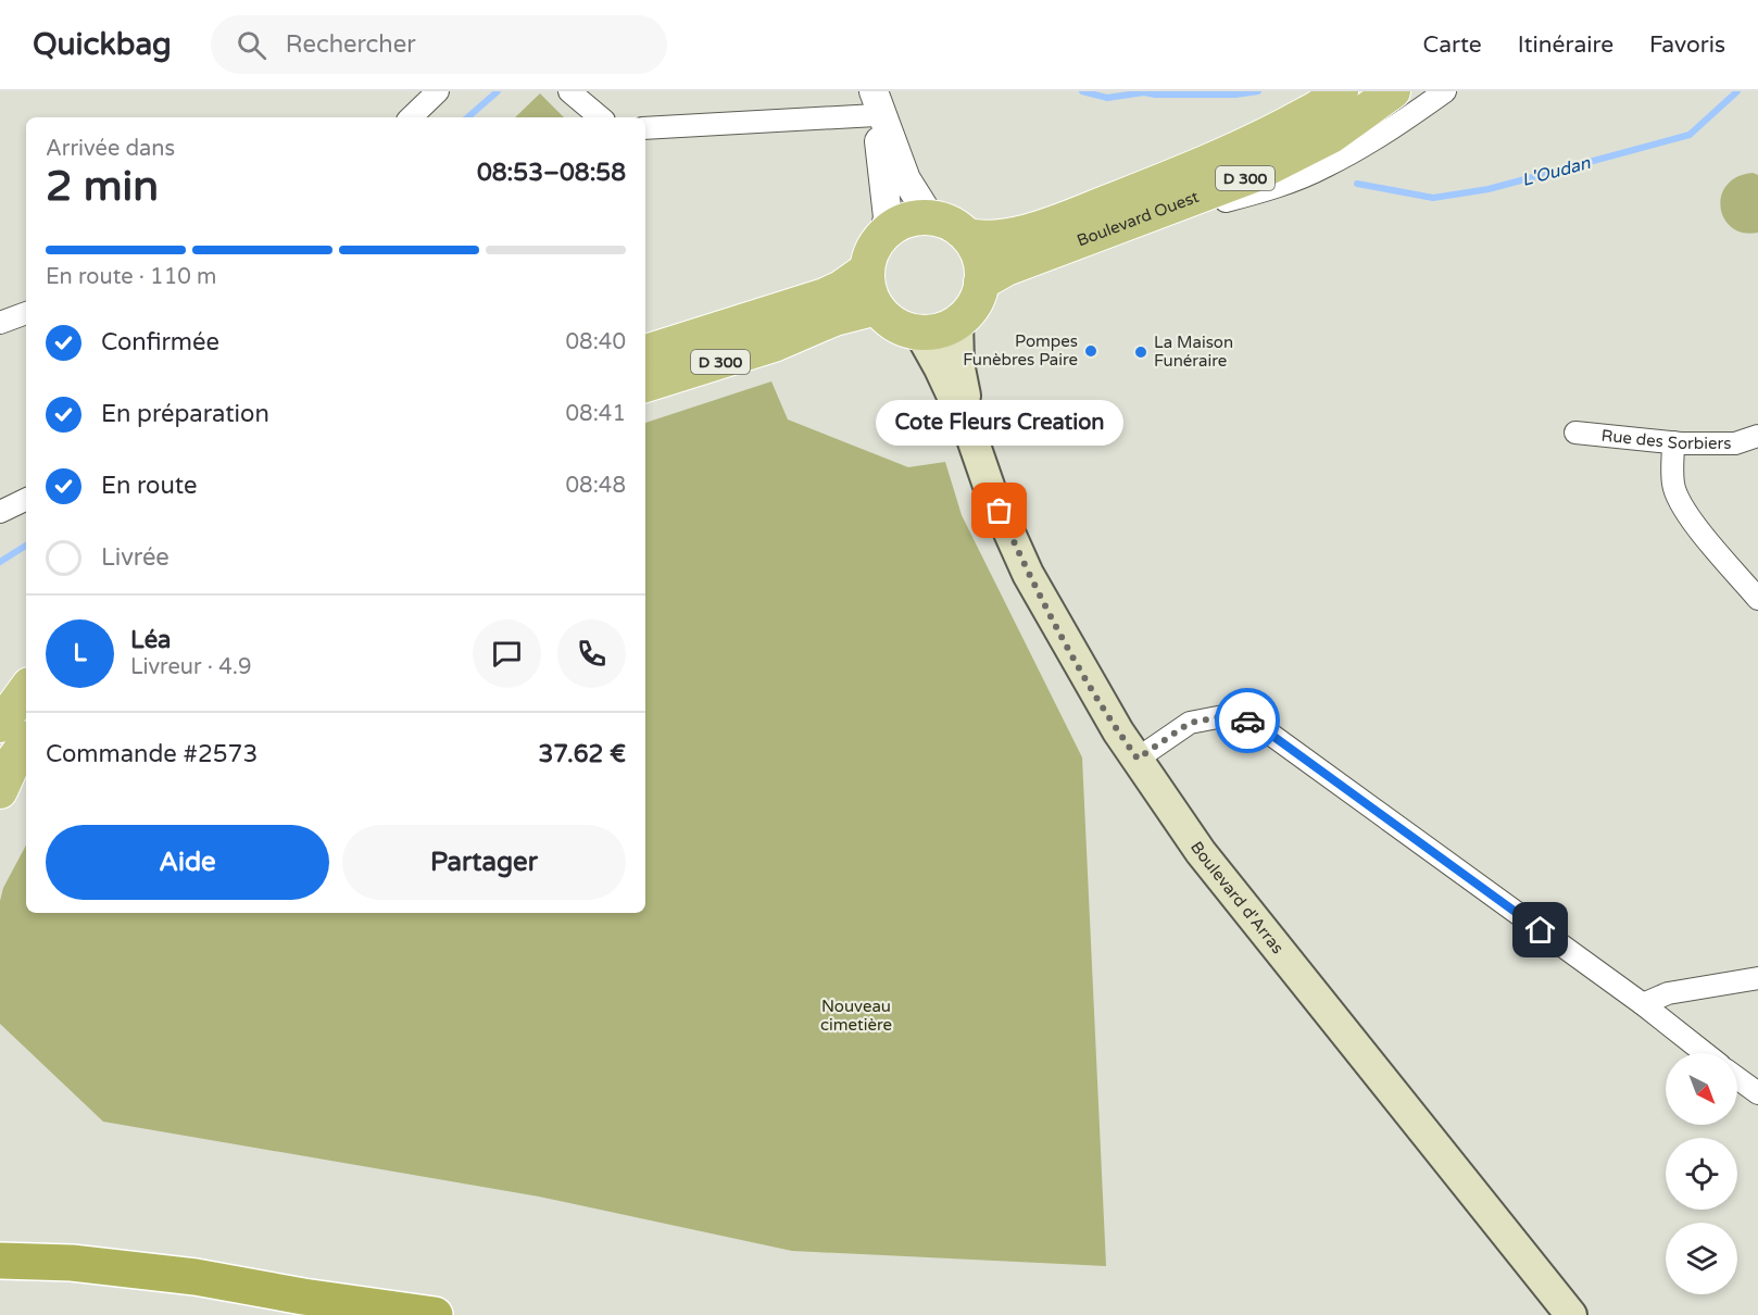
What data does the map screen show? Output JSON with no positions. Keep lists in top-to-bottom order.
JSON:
{
  "streets": {
    "main road": ["D 300", "Boulevard Ouest", "Boulevard d'Arras"],
    "street": ["Rue des Sorbiers"]
  },
  "crossings": [
    ["D 300", "Boulevard Ouest"],
    ["D 300", "Boulevard d'Arras"],
    ["Boulevard Ouest", "Boulevard d'Arras"]
  ],
  "water": ["L'Oudan"],
  "parks": ["Nouveau cimetière"],
  "places": ["Pompes Funèbres Paire", "La Maison Funéraire", "Cote Fleurs Creation"],
  "north": "bottom right",
  "page": {
    "header": "Quickbag",
    "search": "Rechercher",
    "nav": ["Carte", "Itinéraire", "Favoris"],
    "heading": ["2 min", "Arrivée dans", "08:53–08:58"],
    "panel": [
      "Léa",
      "Livreur · 4.9",
      "Commande #2573",
      "37.62 €"
    ],
    "bar": "En route · 110 m",
    "list": [
      ["Confirmée", "08:40"],
      ["En préparation", "08:41"],
      ["En route", "08:48"],
      "Livrée"
    ],
    "bubble": "Cote Fleurs Creation",
    "round": "L",
    "buttons": ["Aide", "Partager"]
  }
}
